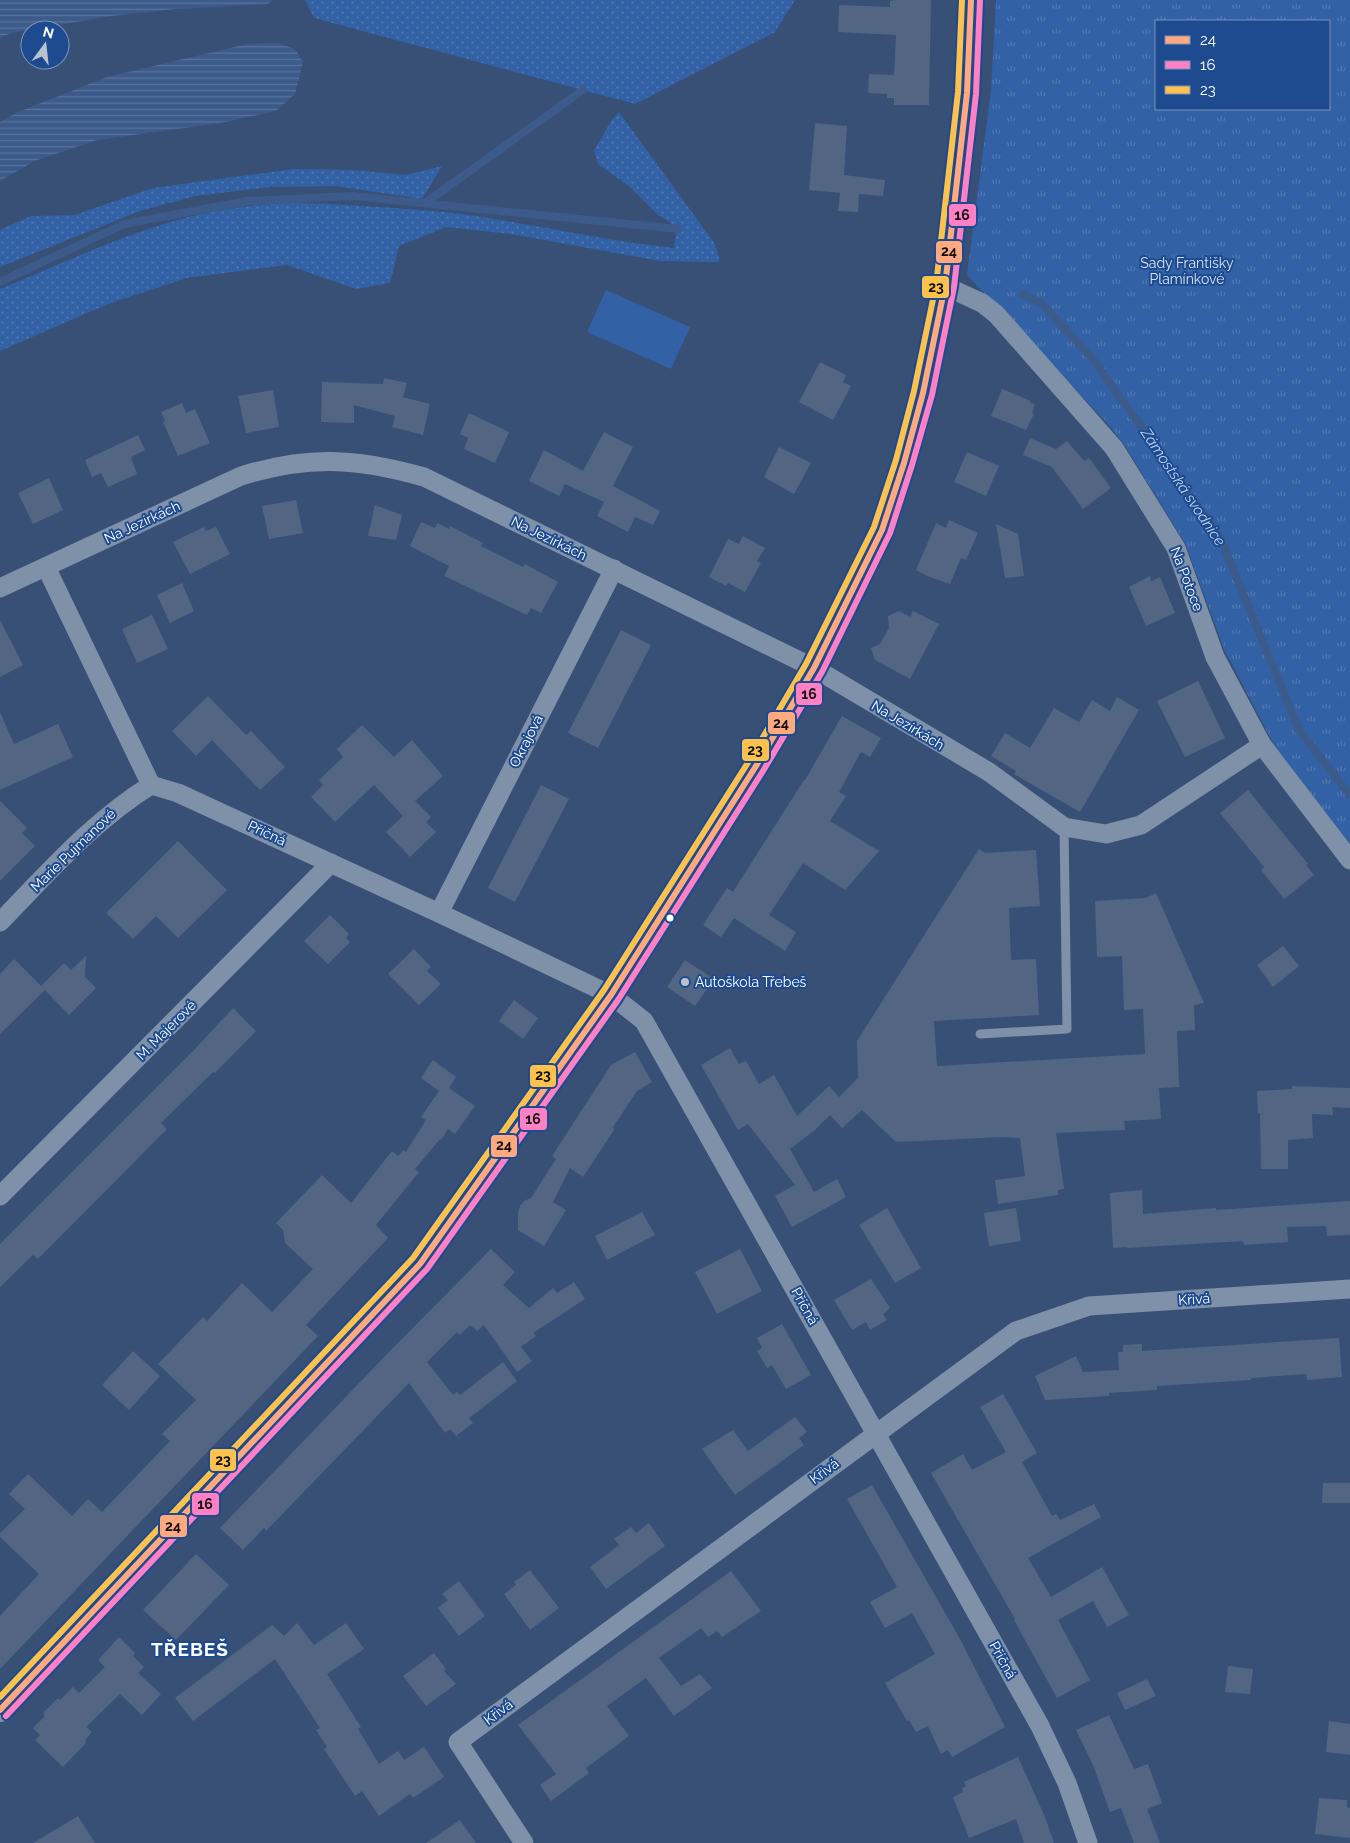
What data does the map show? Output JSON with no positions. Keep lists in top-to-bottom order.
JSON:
{
  "streets": {
    "street": [
      "Na Jezírkách",
      "Na Potoce",
      "Okrajová",
      "Příčná",
      "Marie Pujmanové",
      "M. Majerové",
      "Křivá"
    ]
  },
  "crossings": [
    ["Na Jezírkách", "Na Potoce"],
    ["Na Jezírkách", "Okrajová"],
    ["Okrajová", "Příčná"],
    ["Příčná", "Marie Pujmanové"],
    ["Příčná", "M. Majerové"],
    ["Příčná", "Křivá"]
  ],
  "districts": ["TŘEBEŠ"],
  "water": ["Zámostská svodnice"],
  "parks": ["Sady Františky Plamínkové"],
  "places": ["Autoškola Třebeš"],
  "lines": ["transit line 24", "transit line 16", "transit line 23"],
  "legend": ["24", "16", "23"],
  "north": "top"
}
